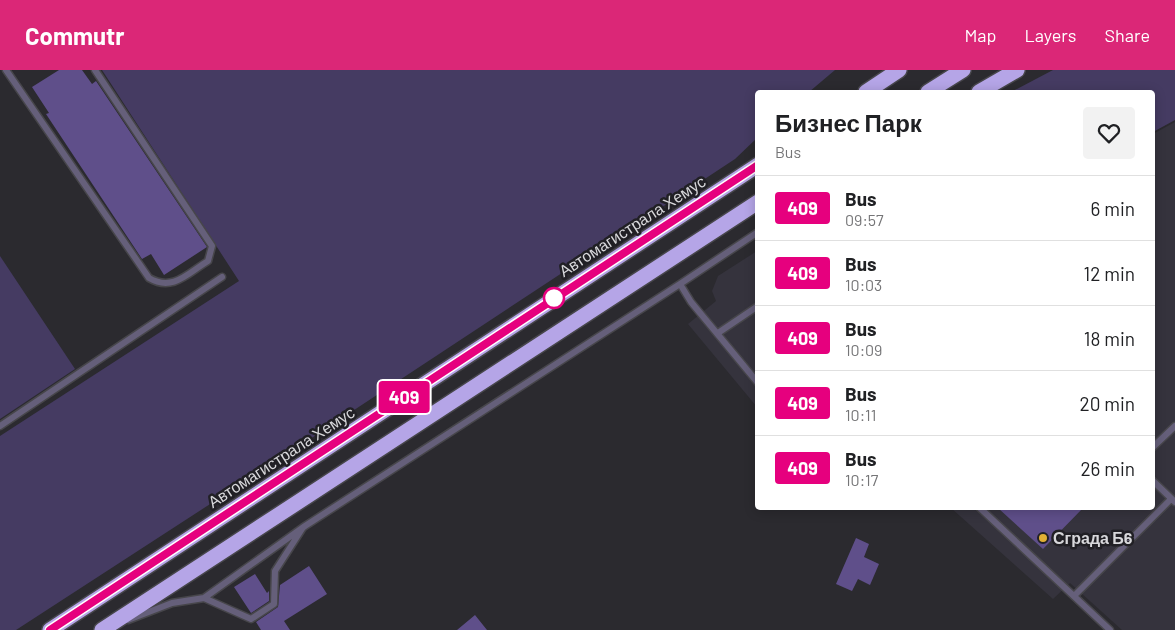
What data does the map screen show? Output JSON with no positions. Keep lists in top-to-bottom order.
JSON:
{
  "streets": {
    "highway": ["Автомагистрала Хемус"]
  },
  "places": ["Сграда Б6"],
  "lines": ["bus line 409"],
  "page": {
    "header": "Commutr",
    "nav": ["Map", "Layers", "Share"],
    "on_map": "409",
    "heading": ["Бизнес Парк", "Bus"],
    "list": [
      {
        "mark": "409",
        "name": "Bus",
        "note": "09:57",
        "value": "6 min"
      },
      {
        "mark": "409",
        "name": "Bus",
        "note": "10:03",
        "value": "12 min"
      },
      {
        "mark": "409",
        "name": "Bus",
        "note": "10:09",
        "value": "18 min"
      },
      {
        "mark": "409",
        "name": "Bus",
        "note": "10:11",
        "value": "20 min"
      },
      {
        "mark": "409",
        "name": "Bus",
        "note": "10:17",
        "value": "26 min"
      }
    ]
  }
}
